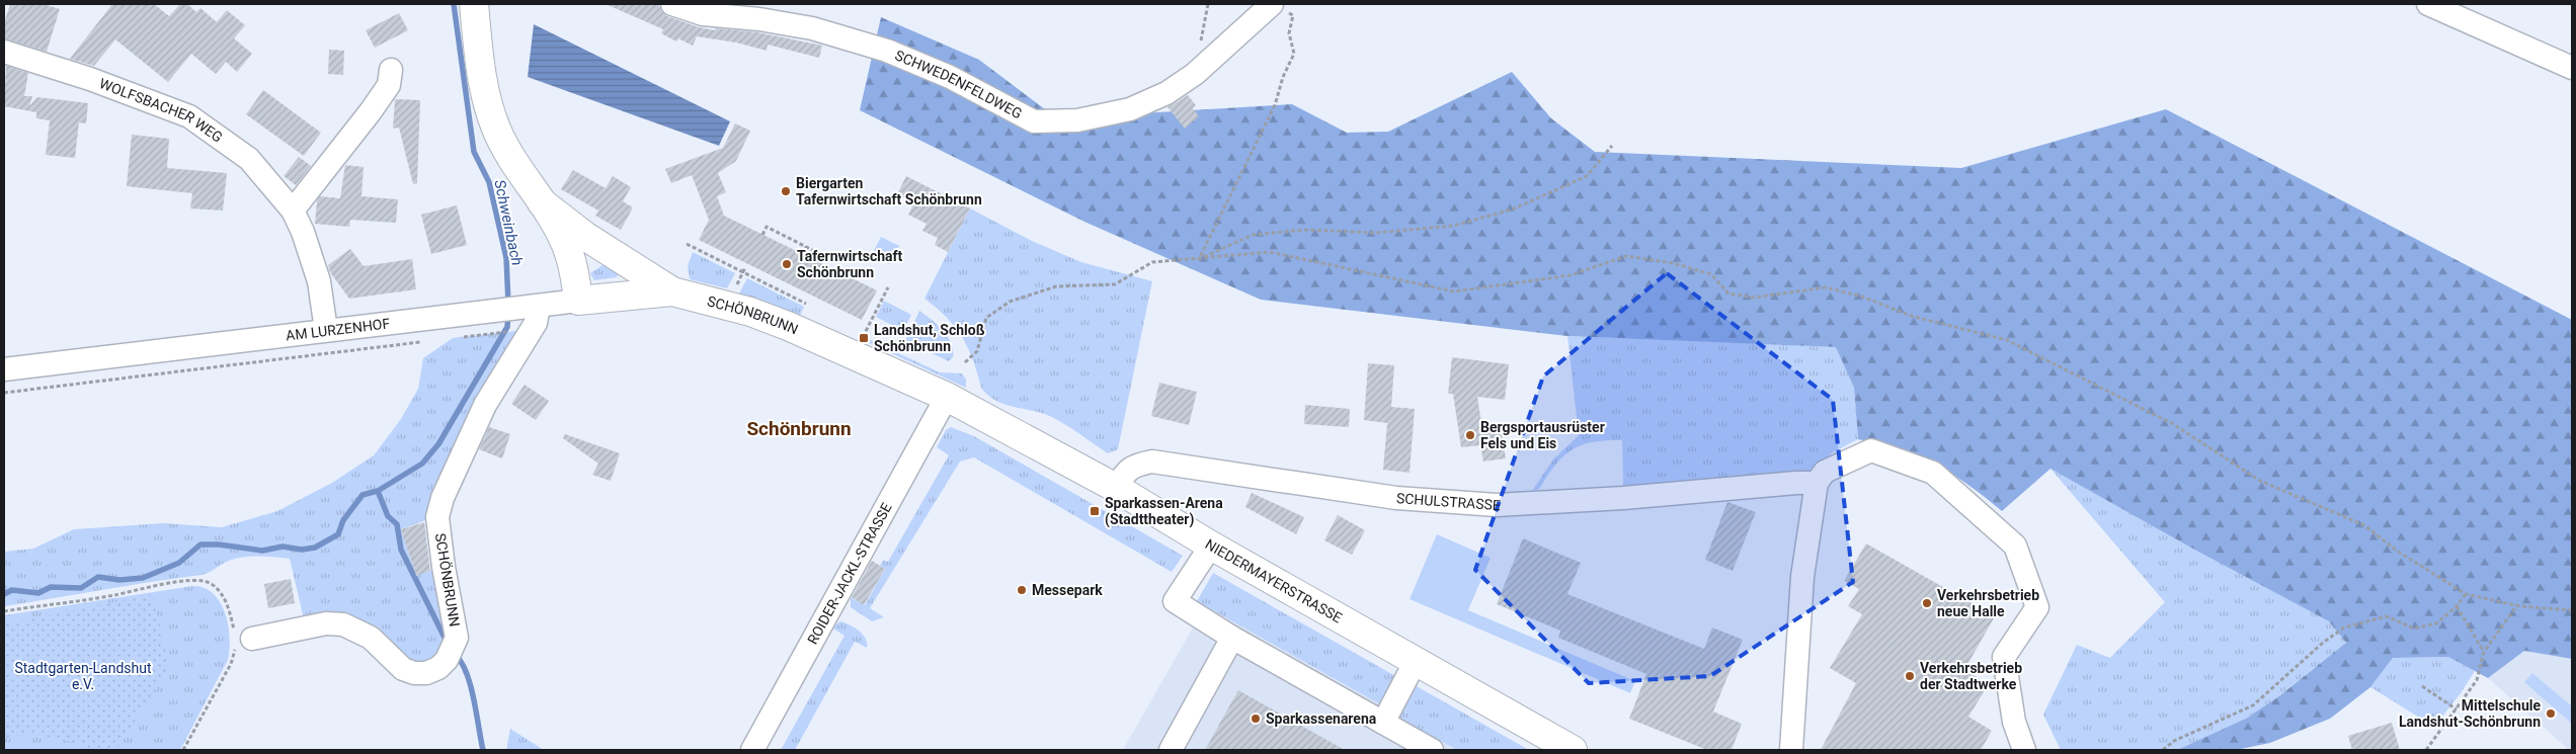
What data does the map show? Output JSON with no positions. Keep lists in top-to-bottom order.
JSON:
{
  "streets": {
    "main road": ["SCHÖNBRUNN", "AM LURZENHOF", "NIEDERMAYERSTRASSE"],
    "street": [
      "SCHWEDENFELDWEG",
      "WOLFSBACHER WEG",
      "SCHULSTRASSE",
      "ROIDER-JACKL-STRASSE"
    ]
  },
  "crossings": [
    ["WOLFSBACHER WEG", "AM LURZENHOF"],
    ["SCHÖNBRUNN", "AM LURZENHOF"],
    ["SCHÖNBRUNN", "ROIDER-JACKL-STRASSE"],
    ["SCHÖNBRUNN", "NIEDERMAYERSTRASSE"],
    ["SCHULSTRASSE", "NIEDERMAYERSTRASSE"],
    ["ROIDER-JACKL-STRASSE", "NIEDERMAYERSTRASSE"]
  ],
  "districts": ["Schönbrunn"],
  "water": ["Schweinbach"],
  "parks": ["Stadtgarten-Landshut e.V."],
  "places": {
    "other": [
      "Biergarten Tafernwirtschaft Schönbrunn",
      "Tafernwirtschaft Schönbrunn",
      "Bergsportausrüster Fels und Eis",
      "Messepark",
      "Verkehrsbetrieb neue Halle",
      "Verkehrsbetrieb der Stadtwerke",
      "Mittelschule Landshut-Schönbrunn",
      "Sparkassenarena"
    ],
    "transit": ["Landshut, Schloß Schönbrunn", "Sparkassen-Arena (Stadttheater)"]
  }
}
